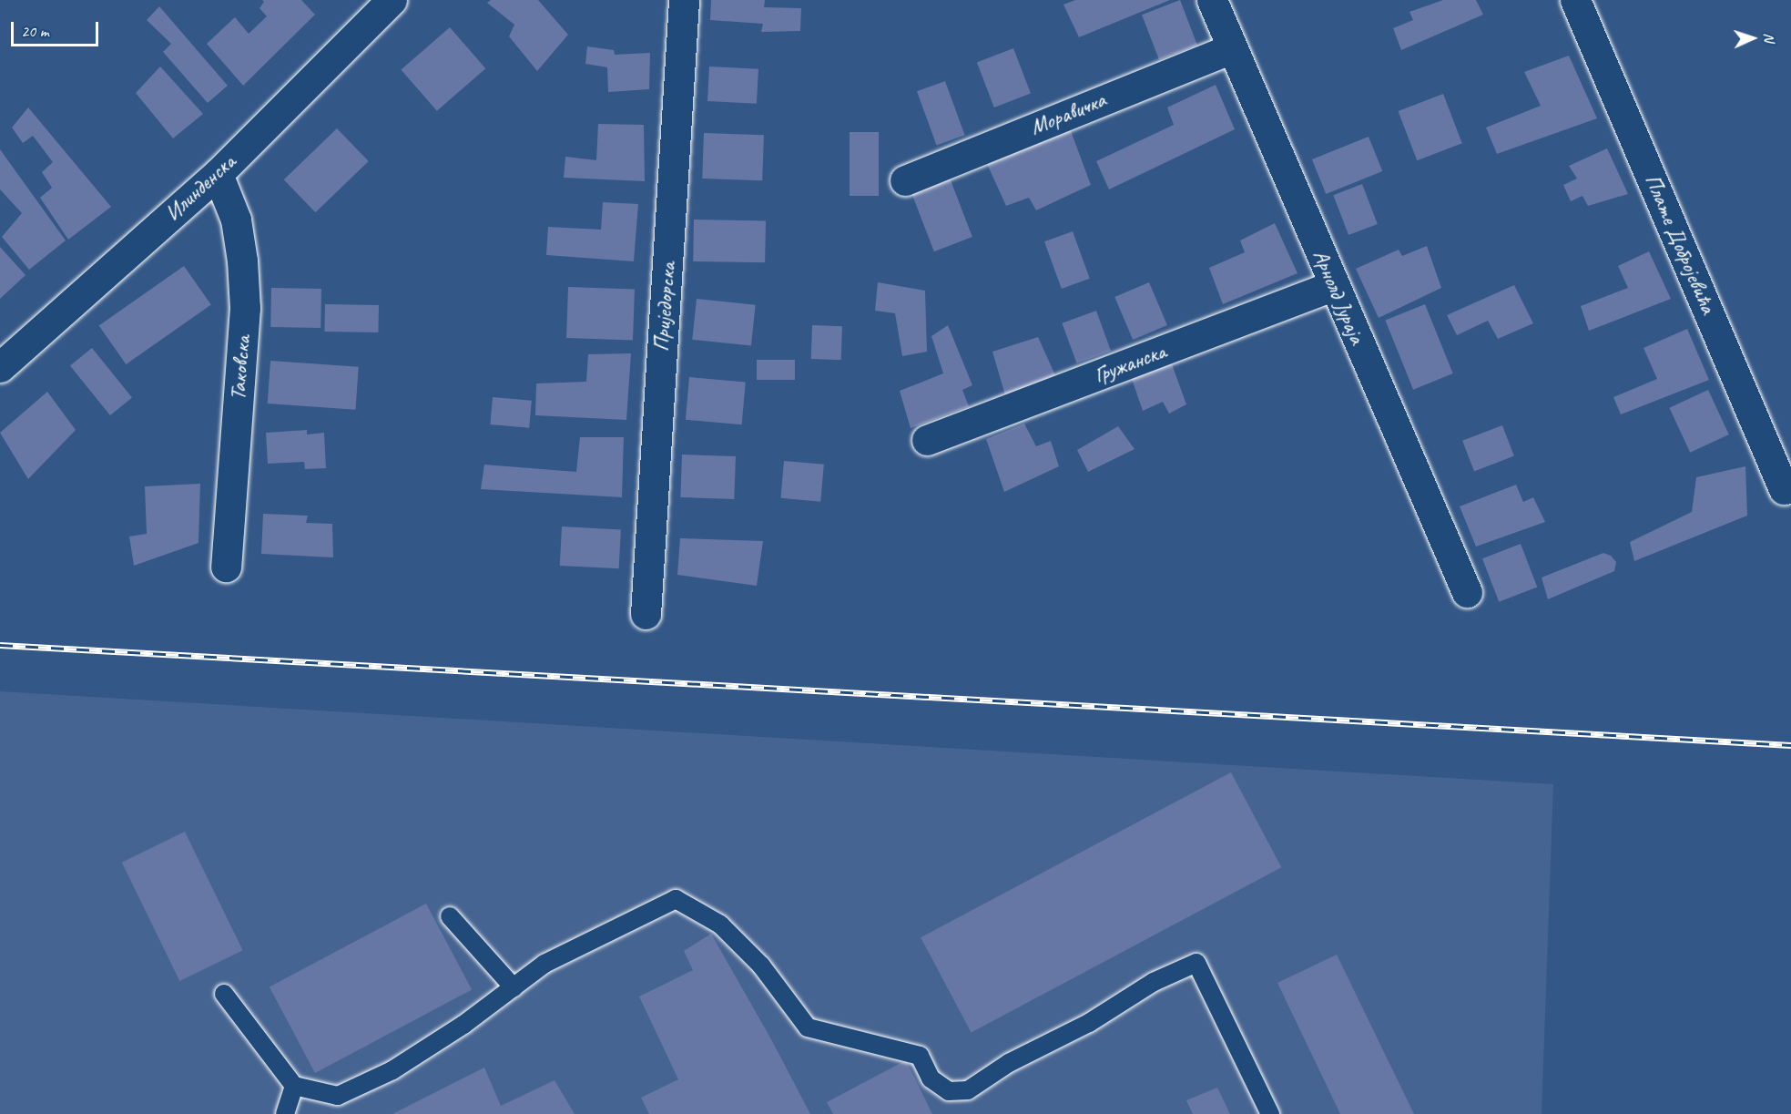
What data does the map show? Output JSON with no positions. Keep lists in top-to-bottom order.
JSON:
{
  "streets": {
    "street": [
      "Моравичка",
      "Илинденска",
      "Плате Добројевића",
      "Арнолд Јураја",
      "Приједорска",
      "Гружанска",
      "Таковска"
    ]
  },
  "crossings": [
    ["Моравичка", "Арнолд Јураја"],
    ["Илинденска", "Таковска"],
    ["Арнолд Јураја", "Гружанска"]
  ],
  "scale_bar": "20 m",
  "north": "right"
}
